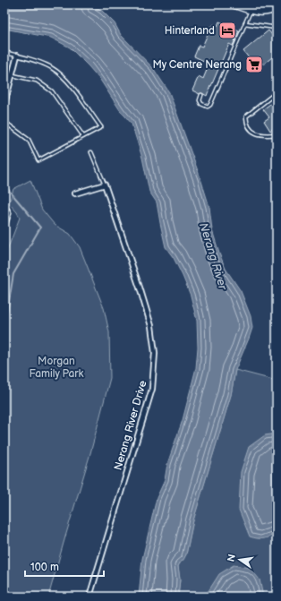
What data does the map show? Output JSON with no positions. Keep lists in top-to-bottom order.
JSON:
{
  "streets": {
    "street": ["Nerang River Drive"]
  },
  "water": ["Nerang River"],
  "parks": ["Morgan Family Park"],
  "places": {
    "hotel": ["Hinterland"],
    "supermarket": ["My Centre Nerang"]
  },
  "scale_bar": "100 m",
  "north": "left"
}
